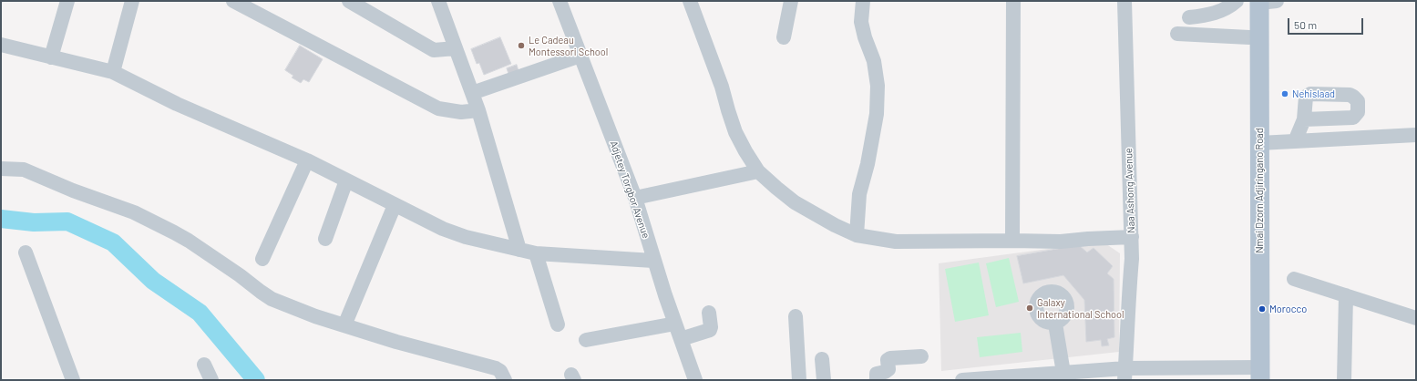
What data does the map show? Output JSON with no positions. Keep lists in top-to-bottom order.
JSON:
{
  "streets": {
    "main road": ["Nmai Dzorn Adjiringano Road"],
    "street": ["Adjetey Torgbor Avenue", "Naa Ashong Avenue"]
  },
  "places": [
    "Le Cadeau Montessori School",
    "Nehislaad",
    "Galaxy International School",
    "Morocco"
  ],
  "scale_bar": "50 m"
}
